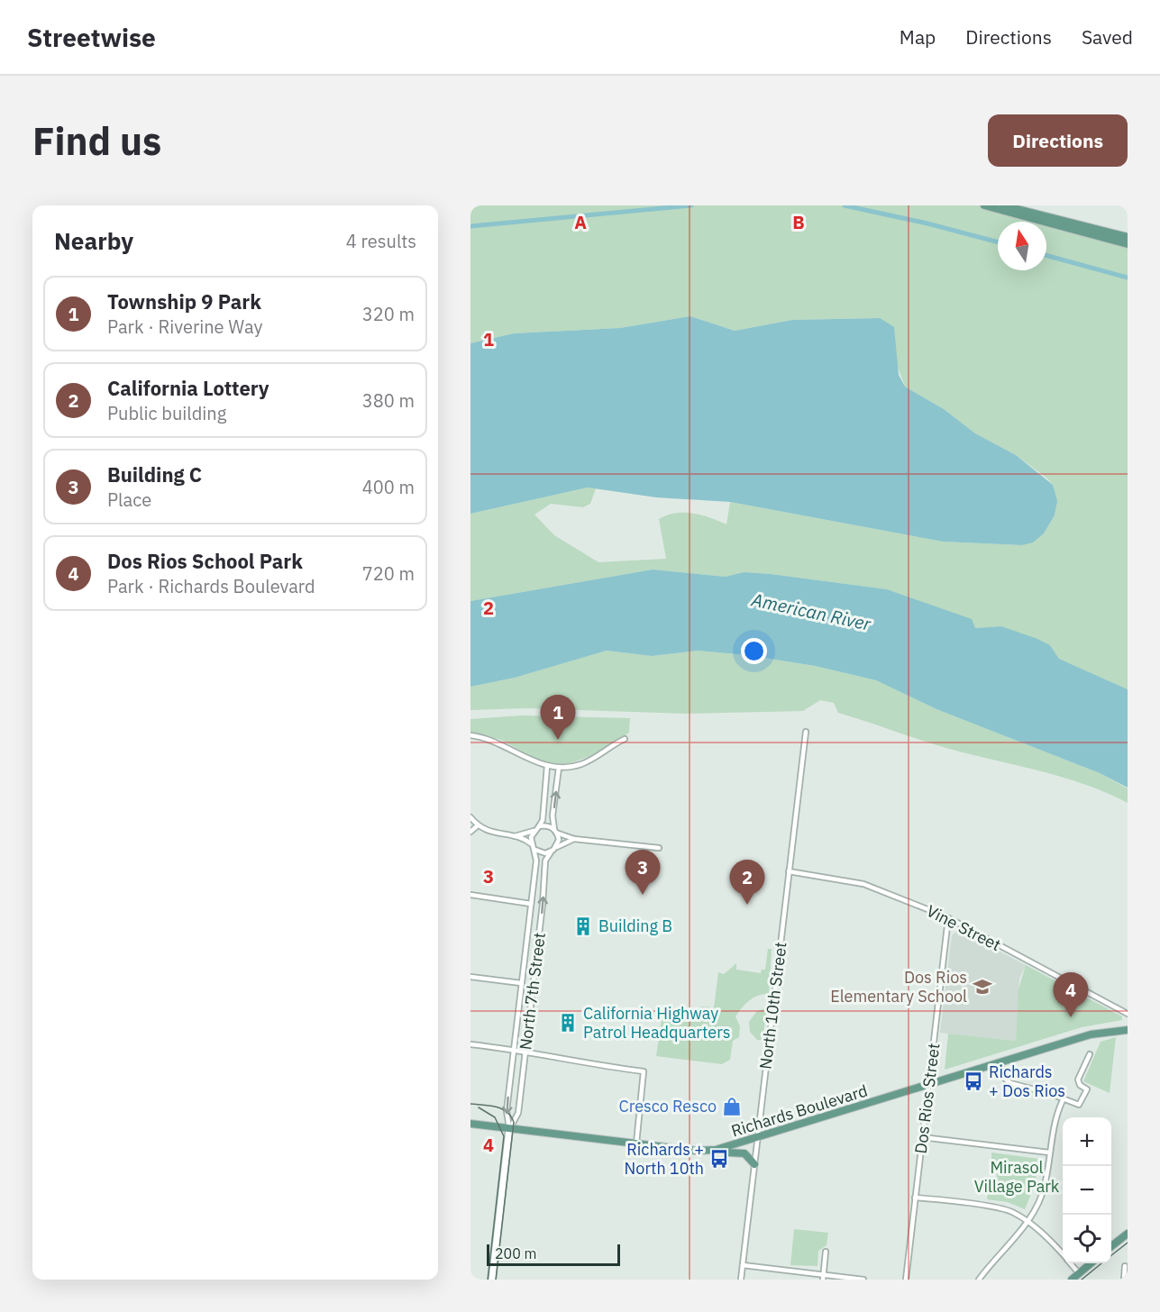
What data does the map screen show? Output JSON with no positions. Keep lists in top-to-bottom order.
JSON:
{
  "streets": {
    "main road": ["North 7th Street", "Richards Boulevard"],
    "street": ["Vine Street", "North 10th Street", "Dos Rios Street"]
  },
  "crossings": [
    ["Vine Street", "North 10th Street"],
    ["Vine Street", "Dos Rios Street"],
    ["North 7th Street", "Richards Boulevard"],
    ["North 10th Street", "Richards Boulevard"],
    ["Dos Rios Street", "Richards Boulevard"]
  ],
  "water": ["American River"],
  "parks": ["Mirasol Village Park"],
  "places": {
    "building": ["Building B", "California Highway Patrol Headquarters"],
    "school or university": ["Dos Rios Elementary School"],
    "bus stop": ["Richards + Dos Rios", "Richards + North 10th"],
    "shop": ["Cresco Resco"]
  },
  "scale_bar": "200 m",
  "north": "top",
  "page": {
    "header": "Streetwise",
    "nav": ["Map", "Directions", "Saved"],
    "buttons": "Directions",
    "title": "Find us",
    "heading": ["Nearby", "4 results"],
    "list": [
      {
        "mark": "1",
        "name": "Township 9 Park",
        "note": "Park · Riverine Way",
        "value": "320 m"
      },
      {
        "mark": "2",
        "name": "California Lottery",
        "note": "Public building",
        "value": "380 m"
      },
      {
        "mark": "3",
        "name": "Building C",
        "note": "Place",
        "value": "400 m"
      },
      {
        "mark": "4",
        "name": "Dos Rios School Park",
        "note": "Park · Richards Boulevard",
        "value": "720 m"
      }
    ],
    "pins": [
      "1",
      "3",
      "2",
      "4"
    ],
    "map_buttons": ["+", "−"],
    "scale": "200 m"
  },
  "grid": {
    "columns": ["A", "B"],
    "rows": [
      "1",
      "2",
      "3",
      "4"
    ]
  }
}
